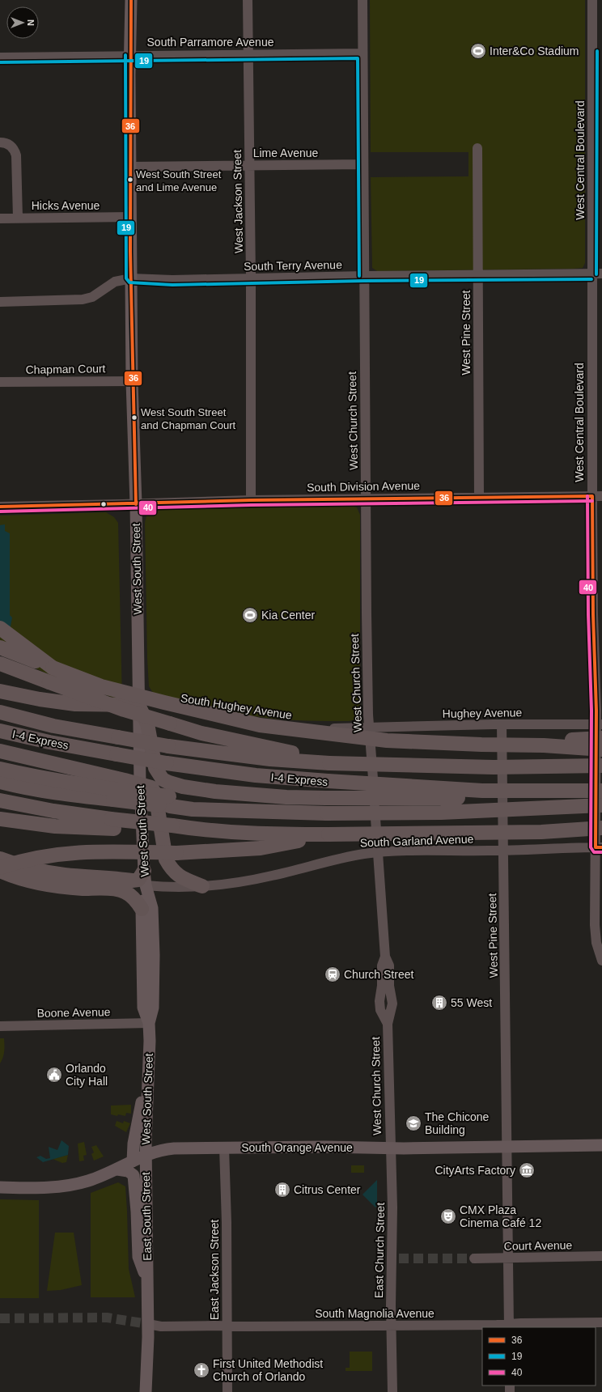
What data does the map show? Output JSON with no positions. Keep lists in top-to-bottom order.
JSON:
{
  "streets": {
    "highway": ["I-4 Express"],
    "main road": ["West South Street", "South Orange Avenue", "East South Street"],
    "street": [
      "South Parramore Avenue",
      "Lime Avenue",
      "West Central Boulevard",
      "West Jackson Street",
      "Hicks Avenue",
      "South Terry Avenue",
      "West Pine Street",
      "Chapman Court",
      "West Church Street",
      "South Division Avenue",
      "South Hughey Avenue",
      "Hughey Avenue",
      "South Garland Avenue",
      "Boone Avenue",
      "Court Avenue",
      "East Church Street",
      "East Jackson Street",
      "South Magnolia Avenue"
    ]
  },
  "crossings": [
    ["South Parramore Avenue", "West Jackson Street"],
    ["South Parramore Avenue", "West Church Street"],
    ["South Parramore Avenue", "West South Street"],
    ["Lime Avenue", "West Jackson Street"],
    ["Lime Avenue", "West Church Street"],
    ["Lime Avenue", "West South Street"],
    ["West Central Boulevard", "South Terry Avenue"],
    ["West Central Boulevard", "South Division Avenue"],
    ["West Central Boulevard", "Hughey Avenue"],
    ["West Central Boulevard", "South Garland Avenue"],
    ["West Jackson Street", "South Terry Avenue"],
    ["West Jackson Street", "South Division Avenue"],
    ["Hicks Avenue", "West South Street"],
    ["South Terry Avenue", "West Pine Street"],
    ["South Terry Avenue", "West Church Street"],
    ["South Terry Avenue", "West South Street"],
    ["West Pine Street", "South Division Avenue"],
    ["West Pine Street", "Hughey Avenue"],
    ["West Pine Street", "South Garland Avenue"],
    ["West Pine Street", "South Orange Avenue"],
    ["West Pine Street", "Court Avenue"],
    ["West Pine Street", "South Magnolia Avenue"],
    ["Chapman Court", "West South Street"],
    ["West Church Street", "South Division Avenue"],
    ["West Church Street", "South Hughey Avenue"],
    ["West Church Street", "Hughey Avenue"],
    ["West Church Street", "South Garland Avenue"],
    ["West Church Street", "South Orange Avenue"],
    ["West Church Street", "East Church Street"],
    ["South Division Avenue", "West South Street"],
    ["West South Street", "South Hughey Avenue"],
    ["West South Street", "South Garland Avenue"],
    ["West South Street", "Boone Avenue"],
    ["West South Street", "South Orange Avenue"],
    ["West South Street", "East South Street"],
    ["South Hughey Avenue", "Hughey Avenue"],
    ["South Orange Avenue", "East South Street"],
    ["South Orange Avenue", "East Church Street"],
    ["South Orange Avenue", "East Jackson Street"],
    ["East South Street", "South Magnolia Avenue"],
    ["East Church Street", "South Magnolia Avenue"],
    ["East Jackson Street", "South Magnolia Avenue"]
  ],
  "places": {
    "sports": ["Inter&Co Stadium", "Kia Center"],
    "other": ["West South Street and Lime Avenue", "West South Street and Chapman Court"],
    "station": ["Church Street"],
    "building": ["55 West", "Citrus Center"],
    "public building": ["Orlando City Hall"],
    "school or university": ["The Chicone Building"],
    "museum": ["CityArts Factory"],
    "theatre": ["CMX Plaza Cinema Café 12"],
    "church": ["First United Methodist Church of Orlando"]
  },
  "lines": ["transit line 36", "transit line 19", "transit line 40"],
  "legend": ["36", "19", "40"],
  "north": "right"
}
